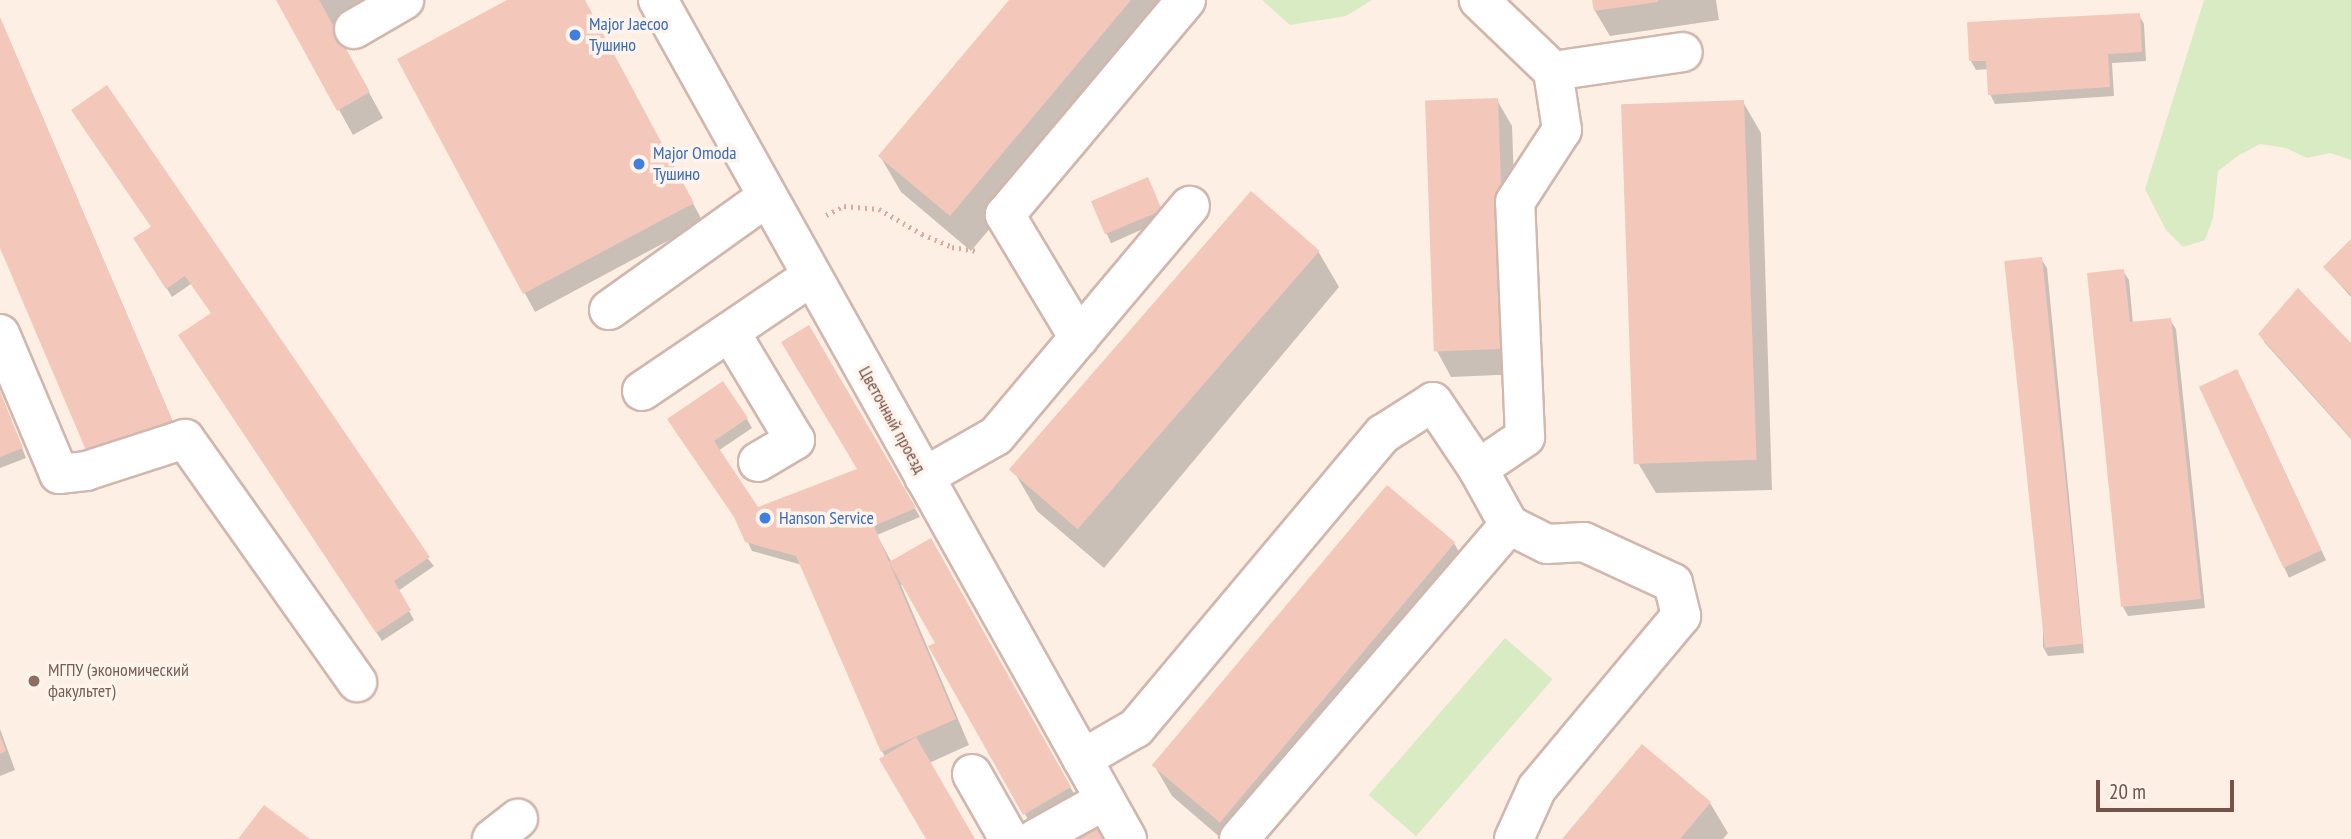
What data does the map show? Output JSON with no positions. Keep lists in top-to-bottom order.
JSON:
{
  "streets": {
    "street": ["Цветочный проезд"]
  },
  "places": [
    "Major Jaecoo Тушино",
    "Major Omoda Тушино",
    "Hanson Service",
    "МГПУ (экономический факультет)"
  ],
  "scale_bar": "20 m"
}
